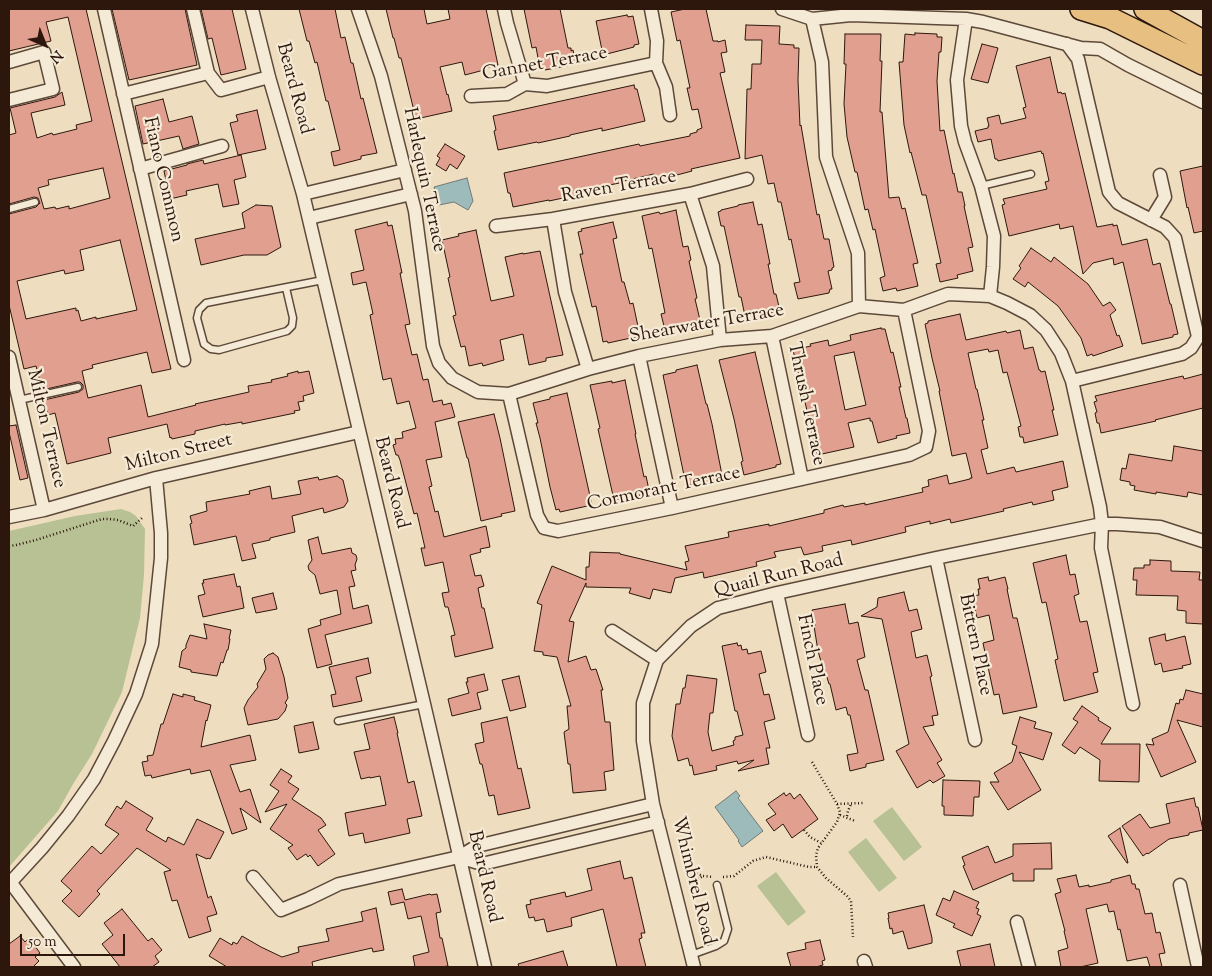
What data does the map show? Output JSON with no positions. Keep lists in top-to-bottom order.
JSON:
{
  "streets": {
    "street": [
      "Gannet Terrace",
      "Beard Road",
      "Fiano Common",
      "Harlequin Terrace",
      "Raven Terrace",
      "Shearwater Terrace",
      "Thrush Terrace",
      "Milton Terrace",
      "Milton Street",
      "Cormorant Terrace",
      "Quail Run Road",
      "Bittern Place",
      "Finch Place",
      "Whimbrel Road"
    ]
  },
  "crossings": [
    ["Beard Road", "Milton Street"],
    ["Harlequin Terrace", "Shearwater Terrace"],
    ["Shearwater Terrace", "Thrush Terrace"],
    ["Shearwater Terrace", "Cormorant Terrace"],
    ["Shearwater Terrace", "Quail Run Road"],
    ["Thrush Terrace", "Cormorant Terrace"],
    ["Milton Terrace", "Milton Street"],
    ["Quail Run Road", "Bittern Place"],
    ["Quail Run Road", "Finch Place"],
    ["Quail Run Road", "Whimbrel Road"]
  ],
  "scale_bar": "50 m",
  "north": "bottom right"
}
